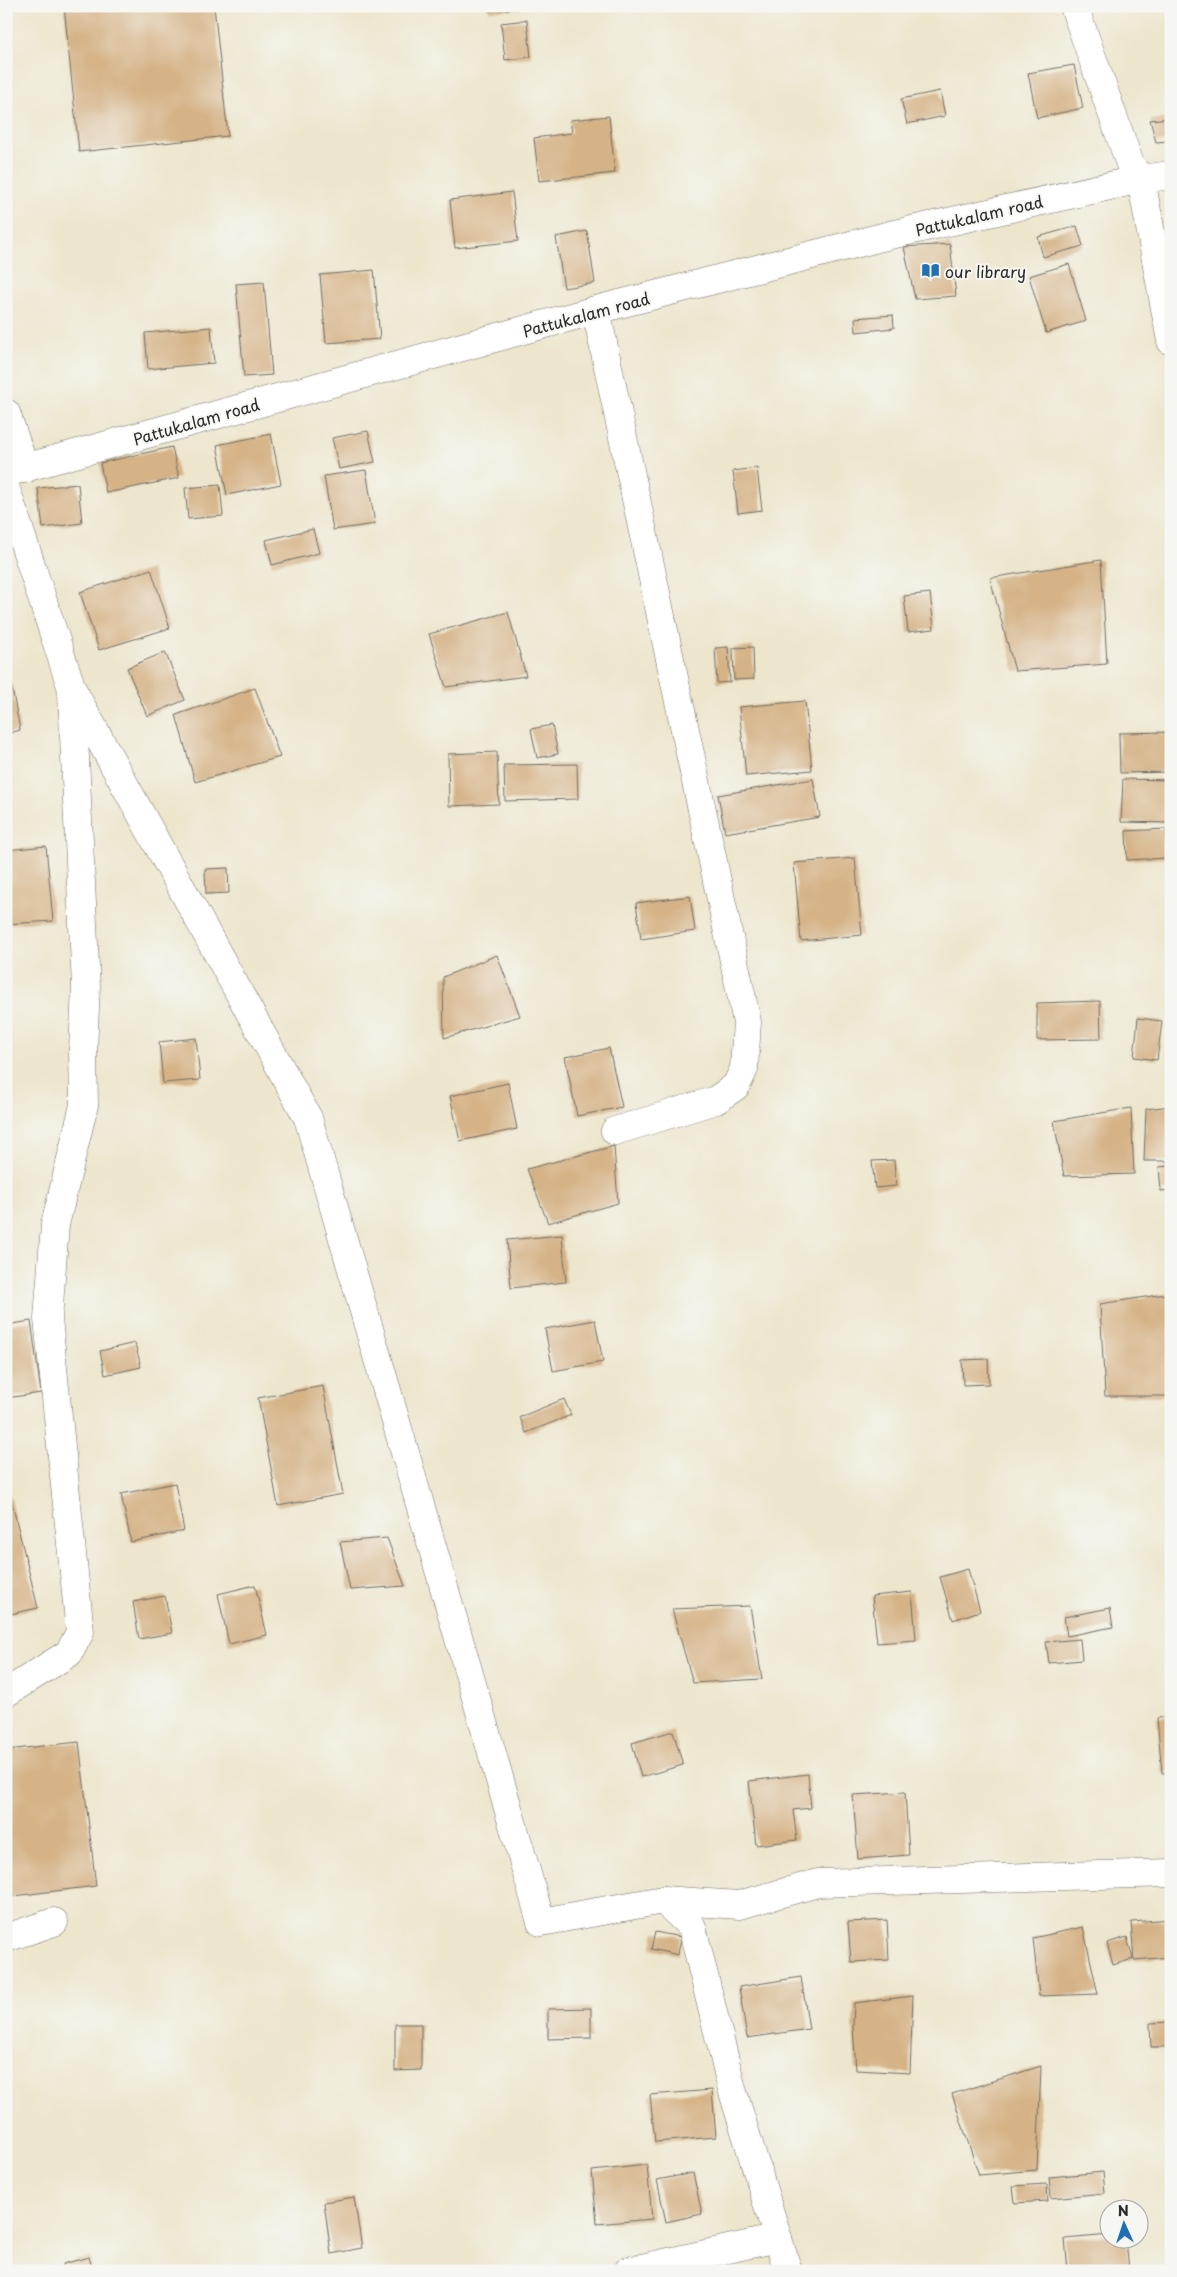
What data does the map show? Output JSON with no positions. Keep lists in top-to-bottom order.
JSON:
{
  "streets": {
    "street": ["Pattukalam road"]
  },
  "places": {
    "library": ["our library"]
  },
  "north": "top"
}
